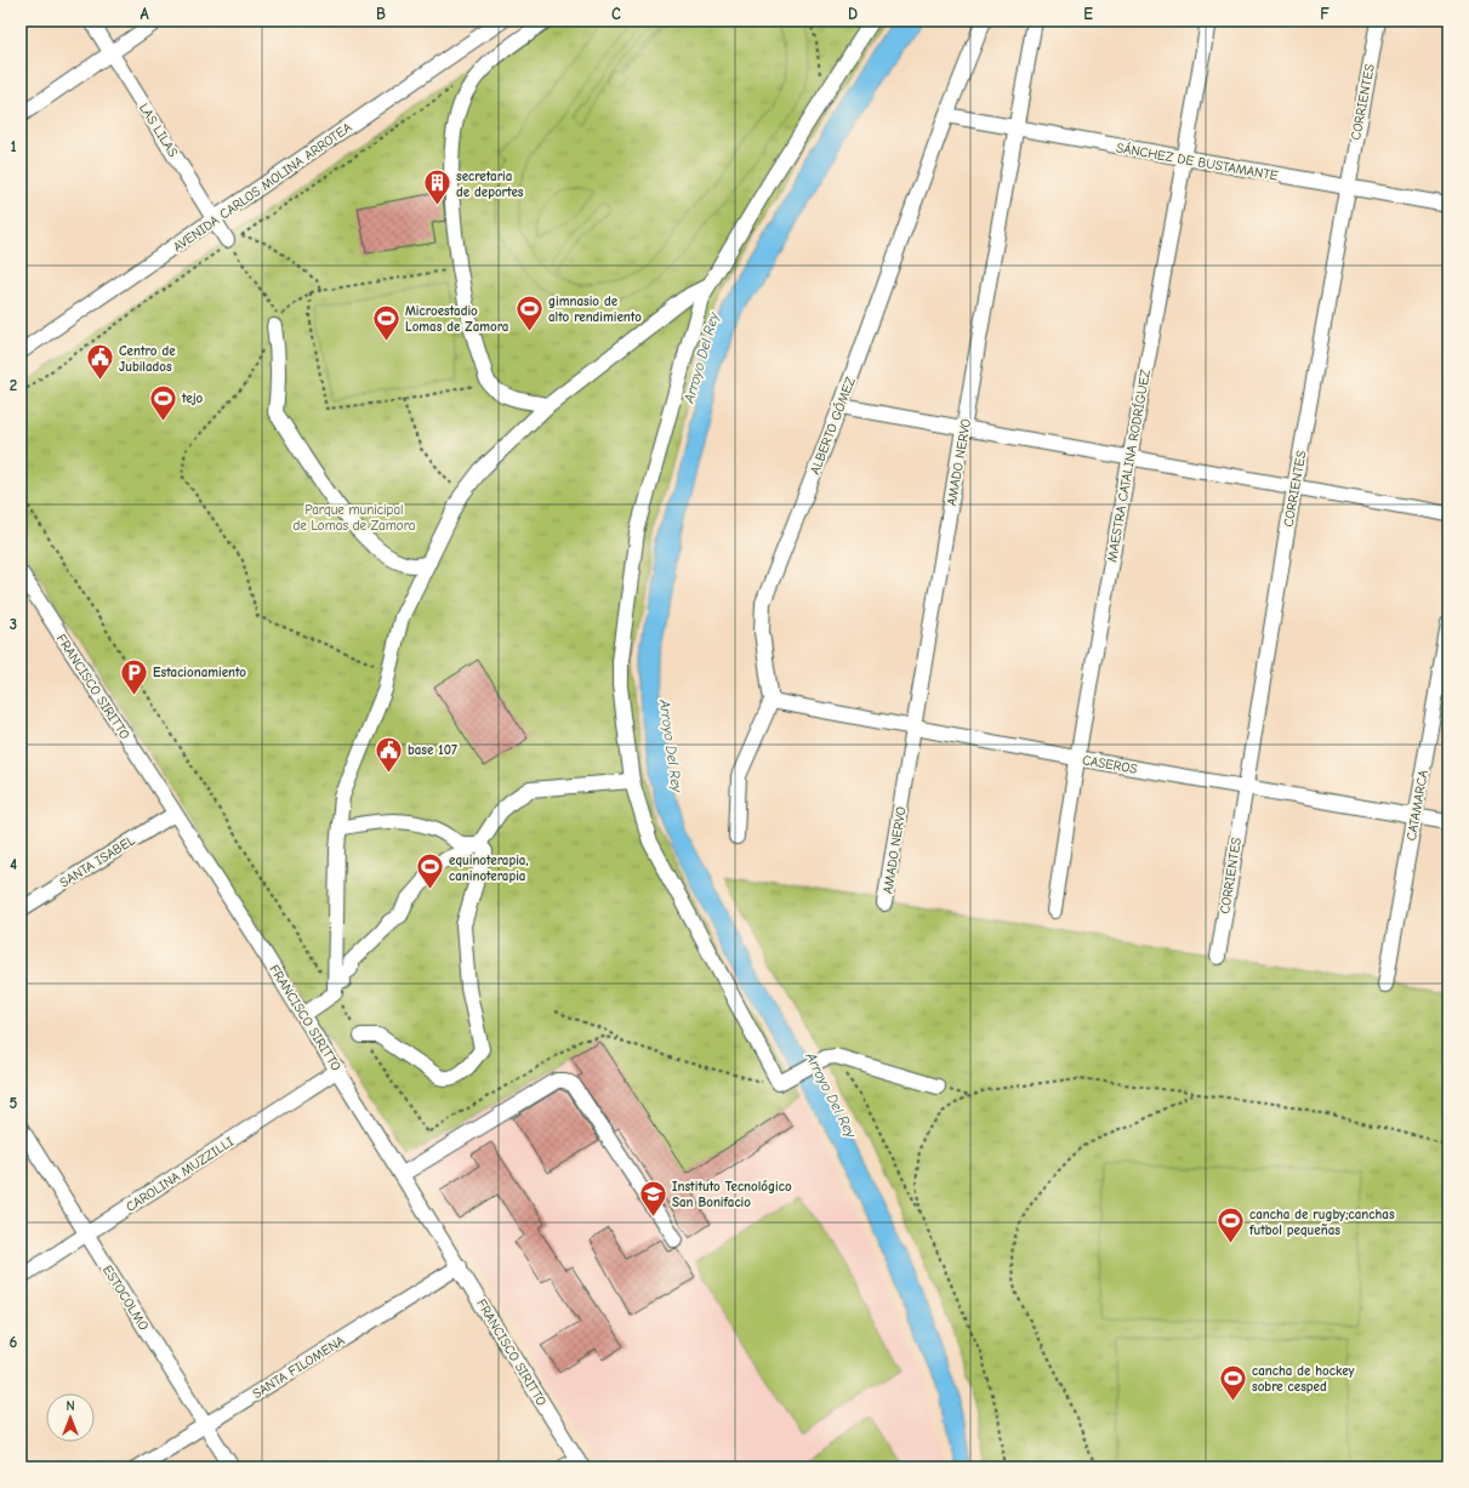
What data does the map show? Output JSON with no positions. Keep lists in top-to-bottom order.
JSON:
{
  "streets": {
    "street": [
      "CORRIENTES",
      "LAS LILAS",
      "SÁNCHEZ DE BUSTAMANTE",
      "AVENIDA CARLOS MOLINA ARROTEA",
      "ALBERTO GÓMEZ",
      "AMADO NERVO",
      "MAESTRA CATALINA RODRÍGUEZ",
      "FRANCISCO SIRITTO",
      "CASEROS",
      "CATAMARCA",
      "SANTA ISABEL",
      "CAROLINA MUZZILLI",
      "ESTOCOLMO",
      "SANTA FILOMENA"
    ]
  },
  "crossings": [
    ["CORRIENTES", "SÁNCHEZ DE BUSTAMANTE"],
    ["CORRIENTES", "CASEROS"],
    ["LAS LILAS", "AVENIDA CARLOS MOLINA ARROTEA"],
    ["SÁNCHEZ DE BUSTAMANTE", "ALBERTO GÓMEZ"],
    ["SÁNCHEZ DE BUSTAMANTE", "AMADO NERVO"],
    ["SÁNCHEZ DE BUSTAMANTE", "MAESTRA CATALINA RODRÍGUEZ"],
    ["ALBERTO GÓMEZ", "CASEROS"],
    ["AMADO NERVO", "CASEROS"],
    ["MAESTRA CATALINA RODRÍGUEZ", "CASEROS"],
    ["FRANCISCO SIRITTO", "SANTA ISABEL"],
    ["FRANCISCO SIRITTO", "CAROLINA MUZZILLI"],
    ["FRANCISCO SIRITTO", "SANTA FILOMENA"],
    ["CASEROS", "CATAMARCA"],
    ["CAROLINA MUZZILLI", "ESTOCOLMO"],
    ["ESTOCOLMO", "SANTA FILOMENA"]
  ],
  "water": ["Arroyo Del Rey"],
  "parks": ["Parque municipal de Lomas de Zamora"],
  "places": {
    "building": ["secretaria de deportes"],
    "sports": [
      "gimnasio de alto rendimiento",
      "Microestadio Lomas de Zamora",
      "tejo",
      "equinoterapia, caninoterapia",
      "cancha de rugby;canchas futbol pequeñas",
      "cancha de hockey sobre cesped"
    ],
    "public building": ["Centro de Jubilados", "base 107"],
    "parking": ["Estacionamiento"],
    "school or university": ["Instituto Tecnológico San Bonifacio"]
  },
  "north": "top",
  "grid": {
    "columns": [
      "A",
      "B",
      "C",
      "D",
      "E",
      "F"
    ],
    "rows": [
      "1",
      "2",
      "3",
      "4",
      "5",
      "6"
    ]
  }
}
